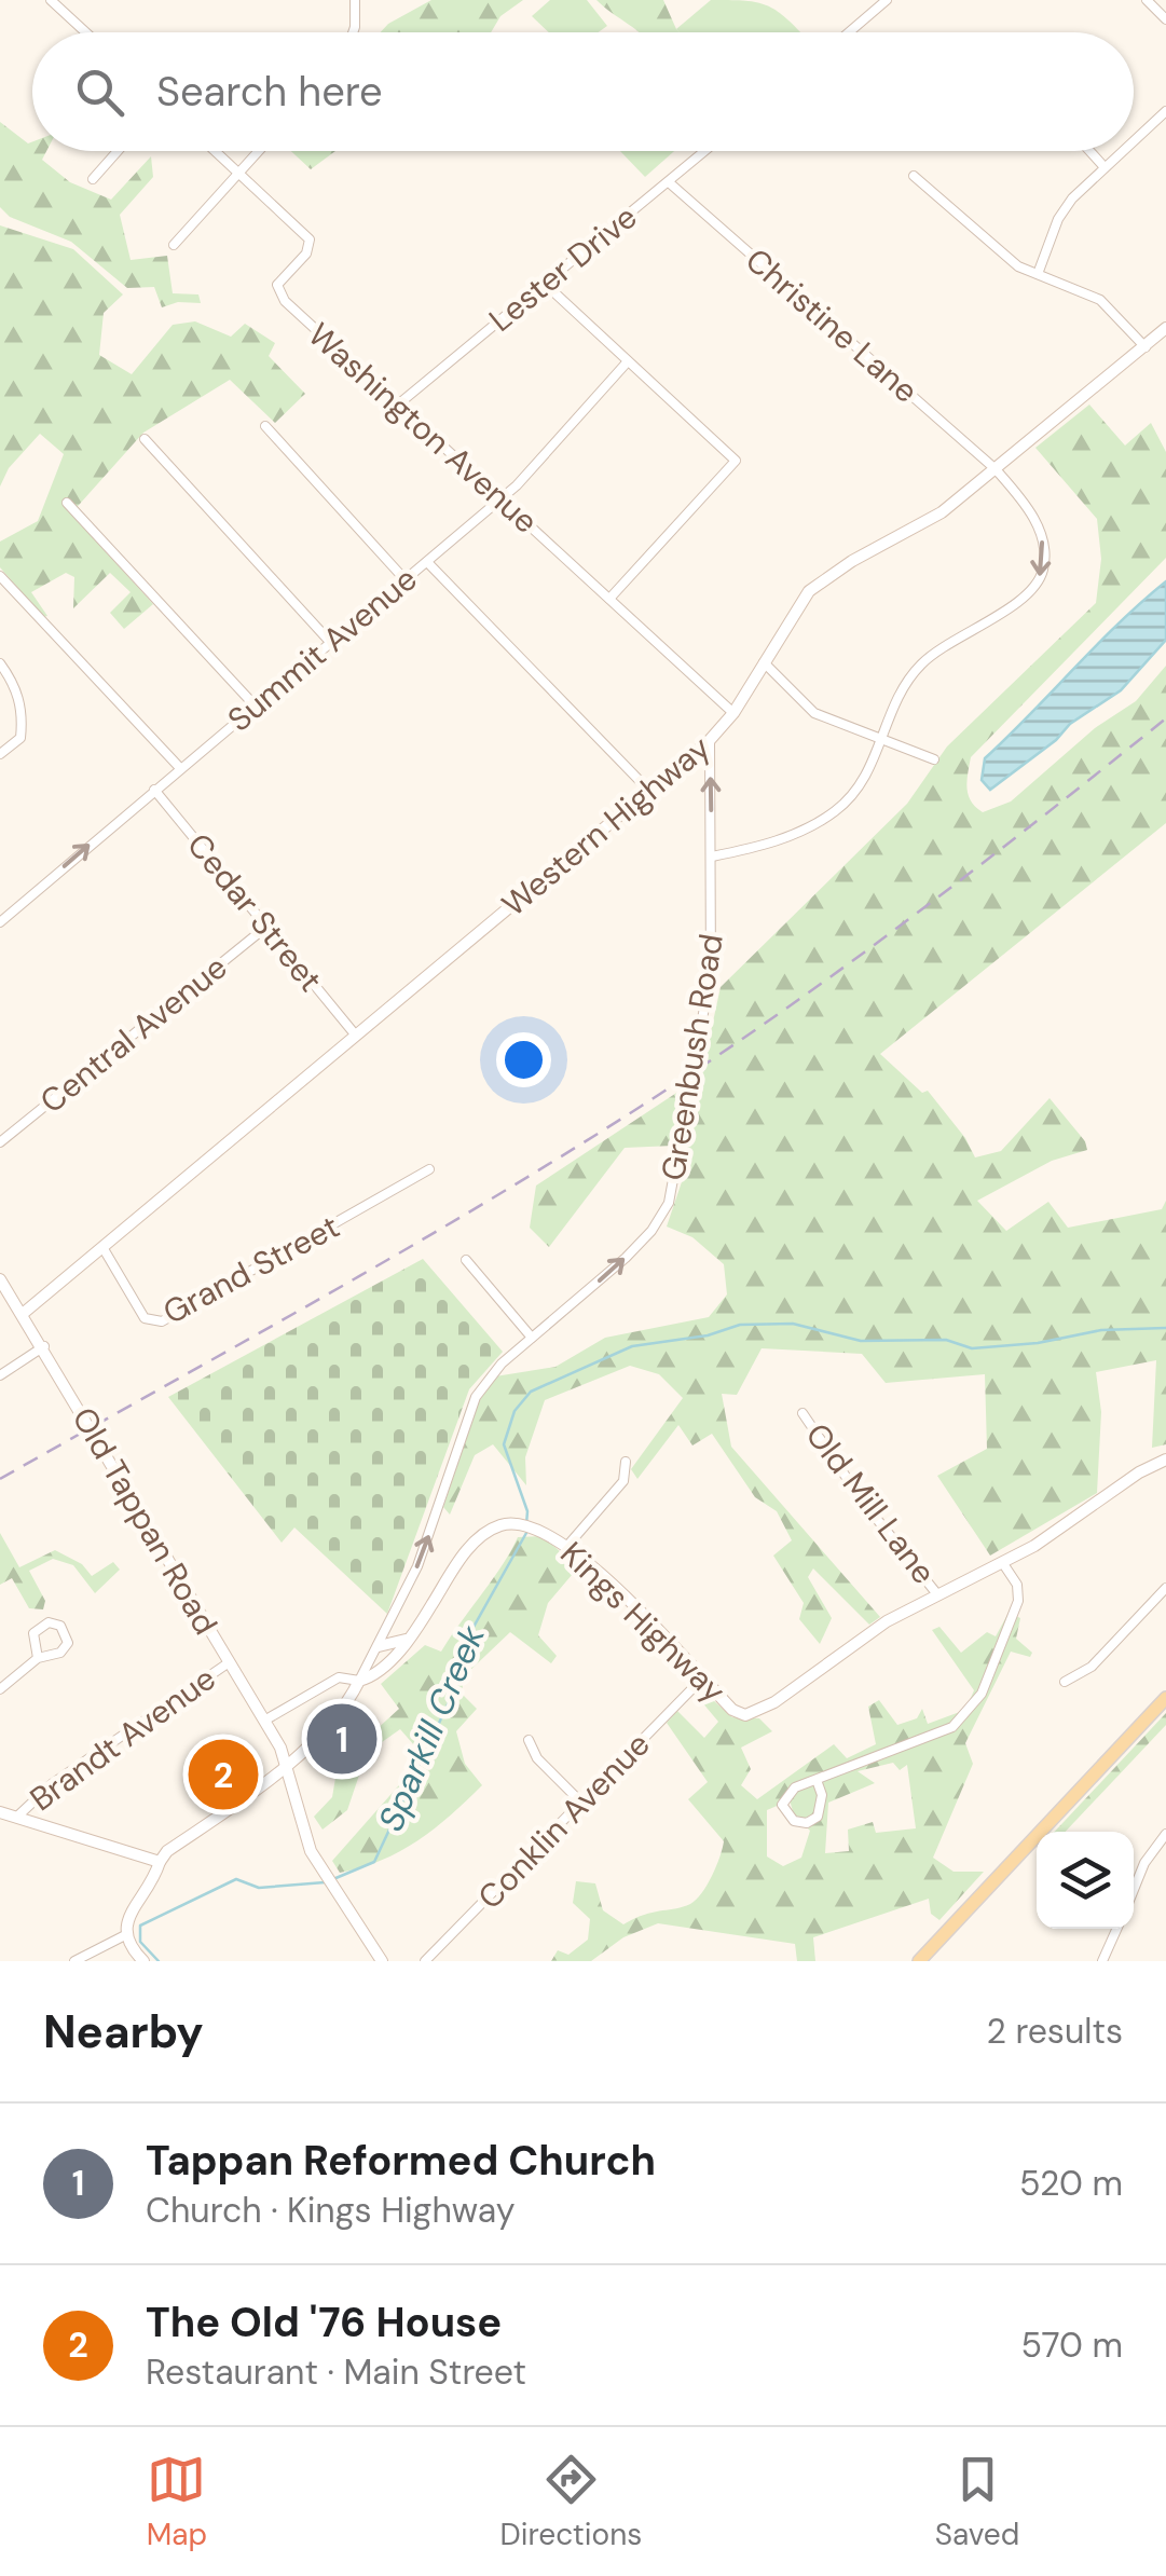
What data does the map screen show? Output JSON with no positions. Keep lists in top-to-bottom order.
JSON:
{
  "streets": {
    "street": [
      "Lester Drive",
      "Christine Lane",
      "Washington Avenue",
      "Summit Avenue",
      "Western Highway",
      "Cedar Street",
      "Central Avenue",
      "Greenbush Road",
      "Grand Street",
      "Old Mill Lane",
      "Old Tappan Road",
      "Kings Highway",
      "Brandt Avenue",
      "Conklin Avenue"
    ]
  },
  "crossings": [
    ["Lester Drive", "Christine Lane"],
    ["Lester Drive", "Washington Avenue"],
    ["Christine Lane", "Western Highway"],
    ["Christine Lane", "Greenbush Road"],
    ["Washington Avenue", "Summit Avenue"],
    ["Washington Avenue", "Western Highway"],
    ["Summit Avenue", "Cedar Street"],
    ["Western Highway", "Cedar Street"],
    ["Western Highway", "Greenbush Road"],
    ["Western Highway", "Grand Street"],
    ["Western Highway", "Old Tappan Road"],
    ["Cedar Street", "Central Avenue"],
    ["Greenbush Road", "Kings Highway"],
    ["Old Mill Lane", "Kings Highway"],
    ["Old Tappan Road", "Kings Highway"],
    ["Old Tappan Road", "Brandt Avenue"],
    ["Kings Highway", "Conklin Avenue"]
  ],
  "one_way": ["Greenbush Road"],
  "water": ["Sparkill Creek"],
  "page": {
    "search": "Search here",
    "pins": ["1", "2"],
    "heading": ["Nearby", "2 results"],
    "list": [
      {
        "mark": "1",
        "name": "Tappan Reformed Church",
        "note": "Church · Kings Highway",
        "value": "520 m"
      },
      {
        "mark": "2",
        "name": "The Old '76 House",
        "note": "Restaurant · Main Street",
        "value": "570 m"
      }
    ],
    "nav": ["Map", "Directions", "Saved"]
  }
}
